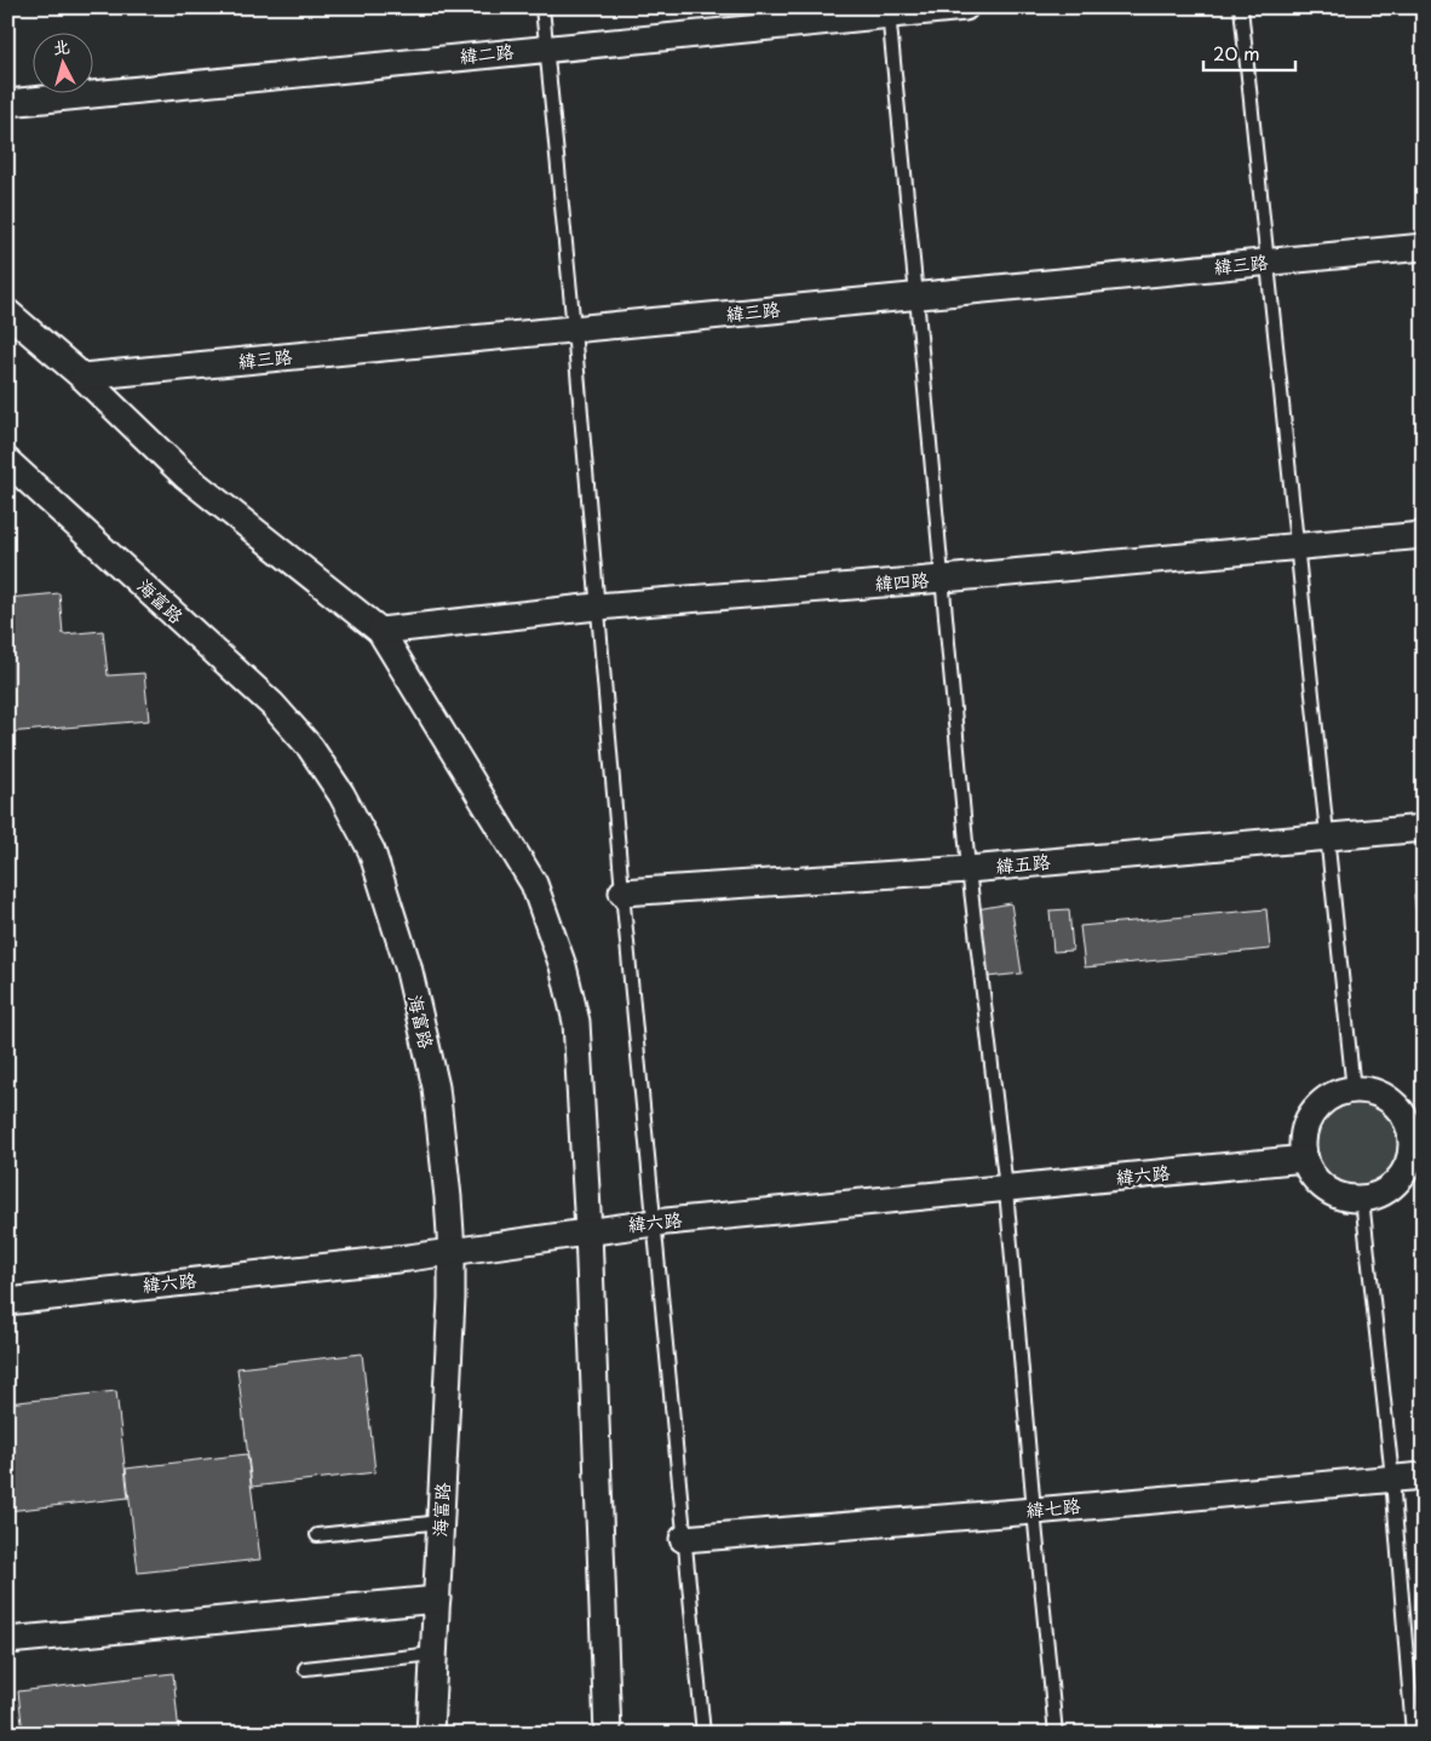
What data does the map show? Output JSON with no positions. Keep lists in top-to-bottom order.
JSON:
{
  "streets": {
    "street": [
      "緯二路",
      "緯三路",
      "緯四路",
      "海富路",
      "緯五路",
      "緯六路",
      "緯七路"
    ]
  },
  "crossings": [
    ["海富路", "緯六路"]
  ],
  "scale_bar": "20 m",
  "north": "top"
}
